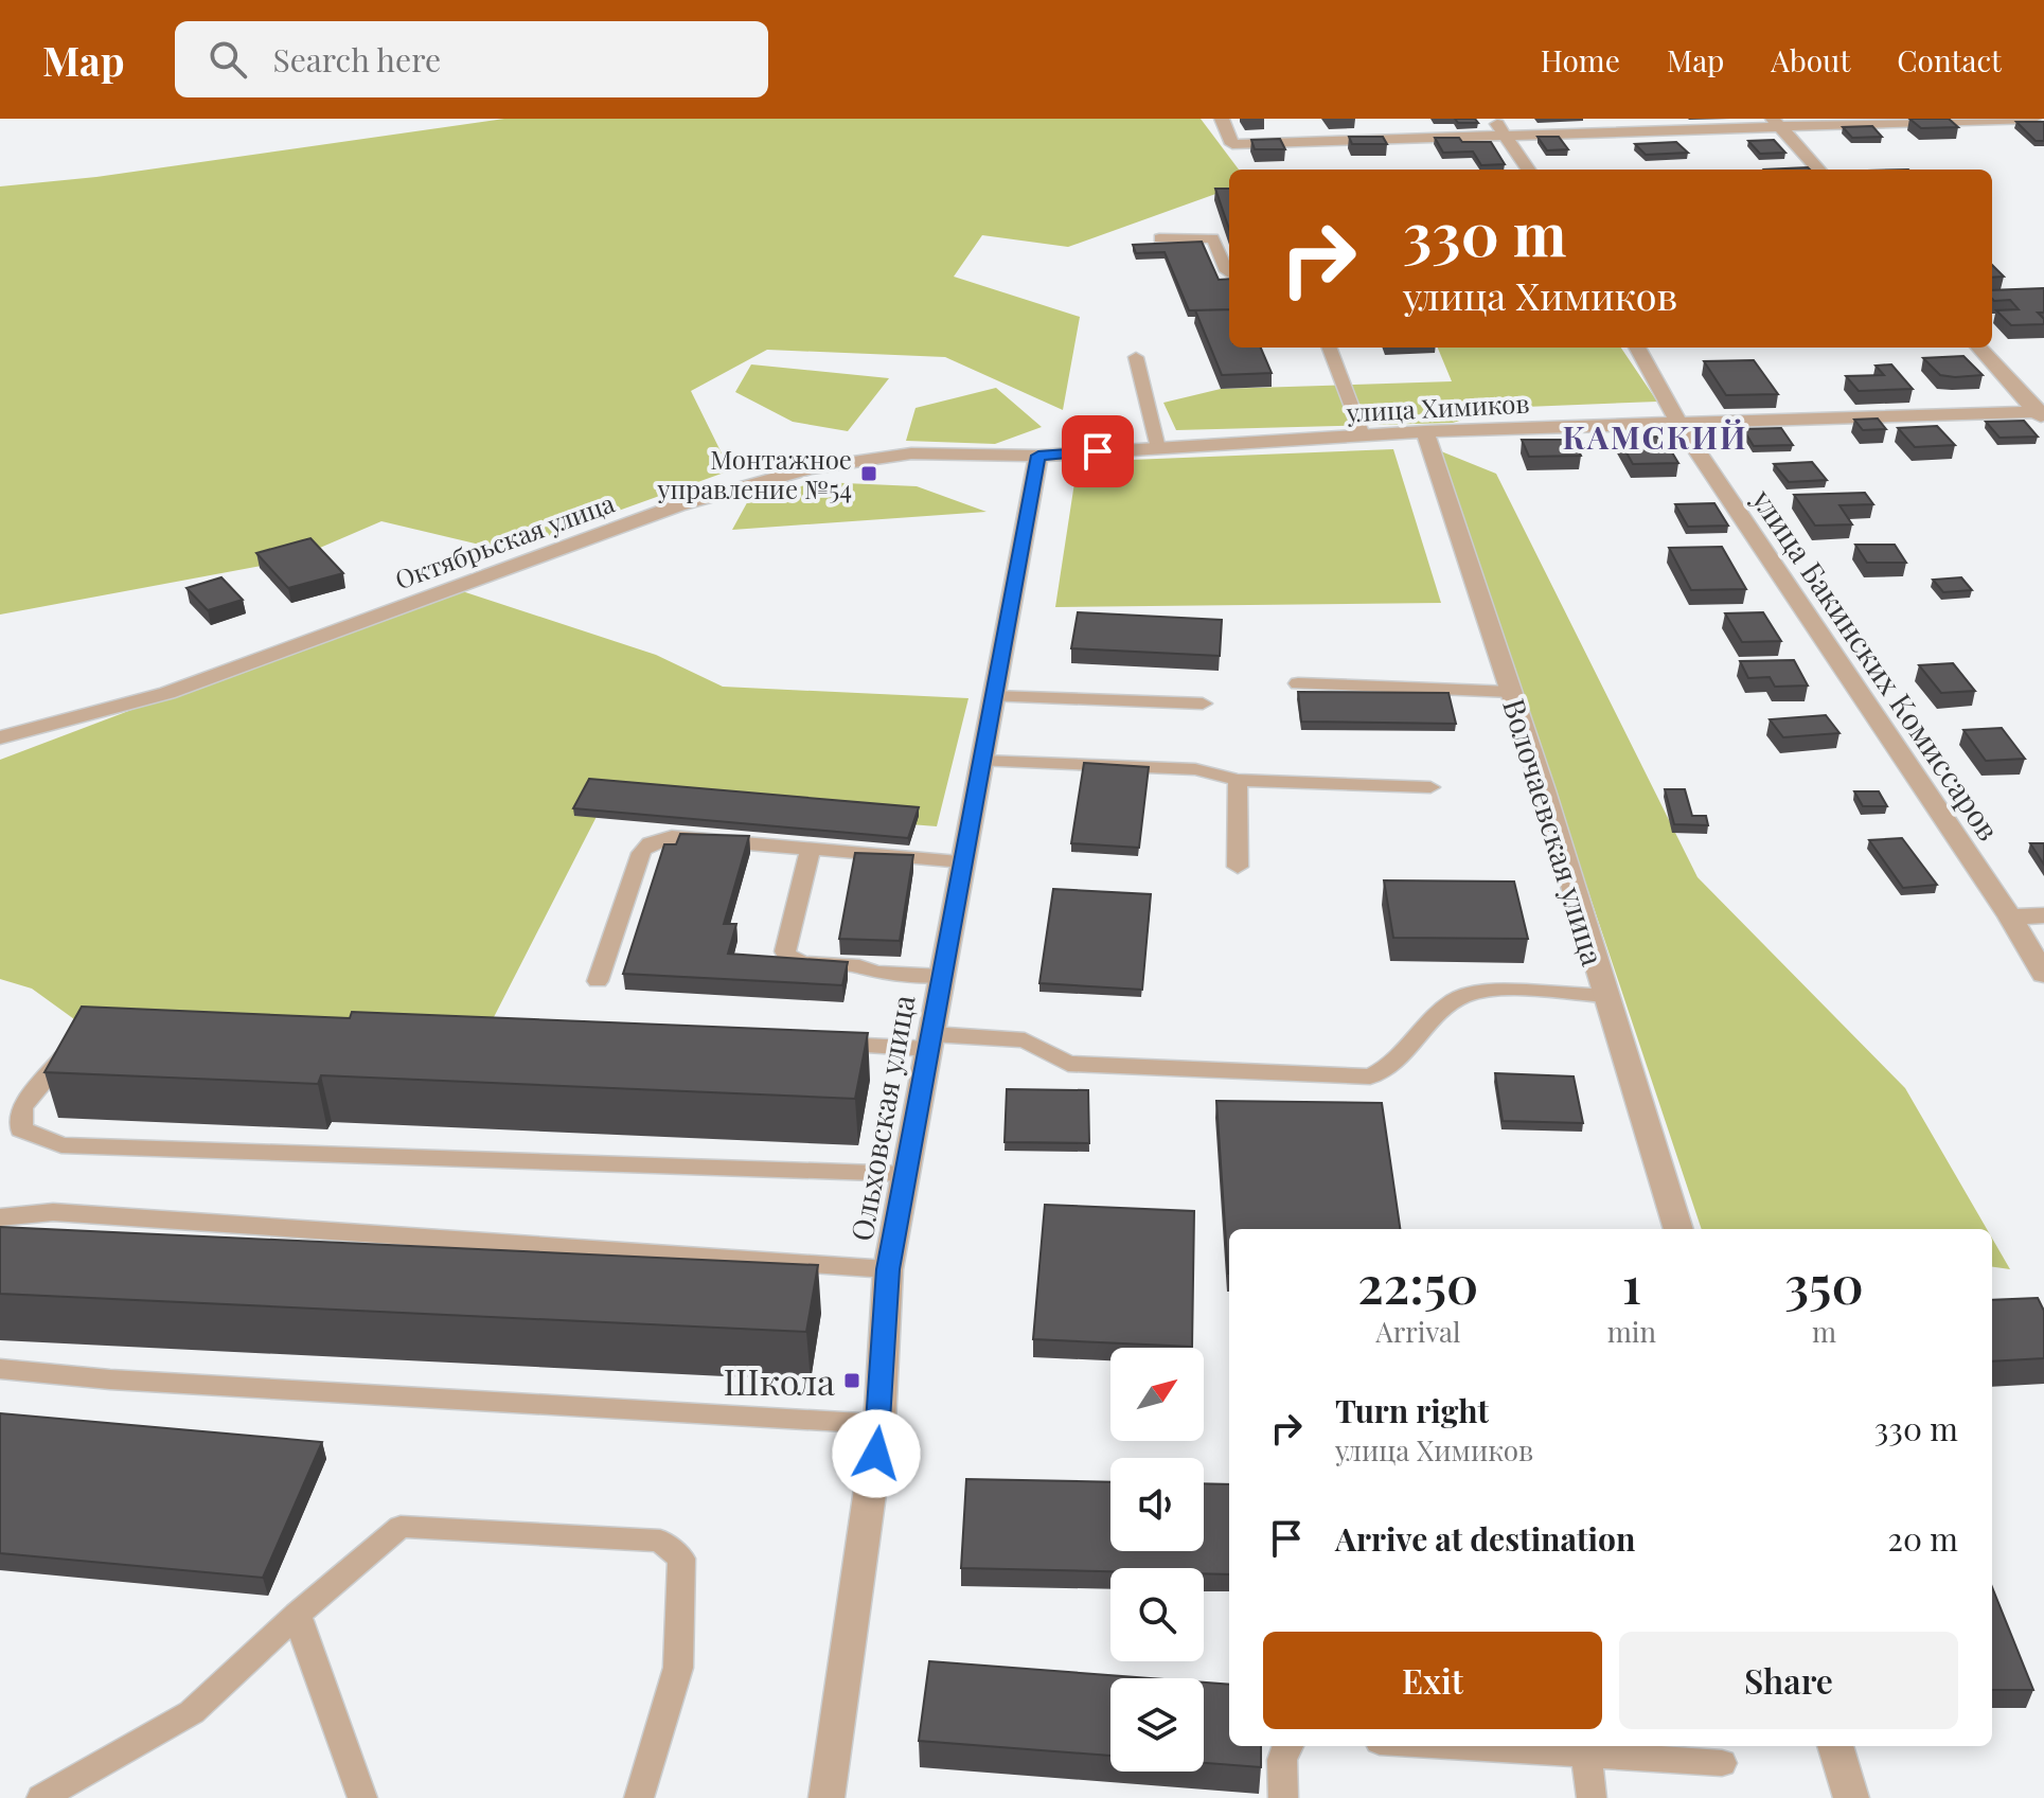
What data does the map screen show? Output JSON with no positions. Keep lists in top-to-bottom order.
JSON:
{
  "streets": {
    "street": [
      "улица Химиков",
      "Октябрьская улица",
      "улица Бакинских Комиссаров",
      "Волочаевская улица",
      "Ольховская улица"
    ]
  },
  "crossings": [
    ["улица Химиков", "Октябрьская улица"],
    ["улица Химиков", "улица Бакинских Комиссаров"],
    ["улица Химиков", "Волочаевская улица"],
    ["улица Химиков", "Ольховская улица"],
    ["Октябрьская улица", "Ольховская улица"]
  ],
  "districts": ["КАМСКИЙ"],
  "places": {
    "transit": ["Монтажное управление №54", "Школа"]
  },
  "north": "top right",
  "page": {
    "header": "Map",
    "search": "Search here",
    "nav": [
      "Home",
      "Map",
      "About",
      "Contact"
    ],
    "turn": ["330 m", "улица Химиков"],
    "eta": [
      "22:50",
      "Arrival",
      "1",
      "min",
      "350",
      "m"
    ],
    "list": [
      {
        "name": "Turn right",
        "note": "улица Химиков",
        "value": "330 m"
      },
      {
        "name": "Arrive at destination",
        "value": "20 m"
      }
    ],
    "buttons": ["Exit", "Share"]
  }
}
